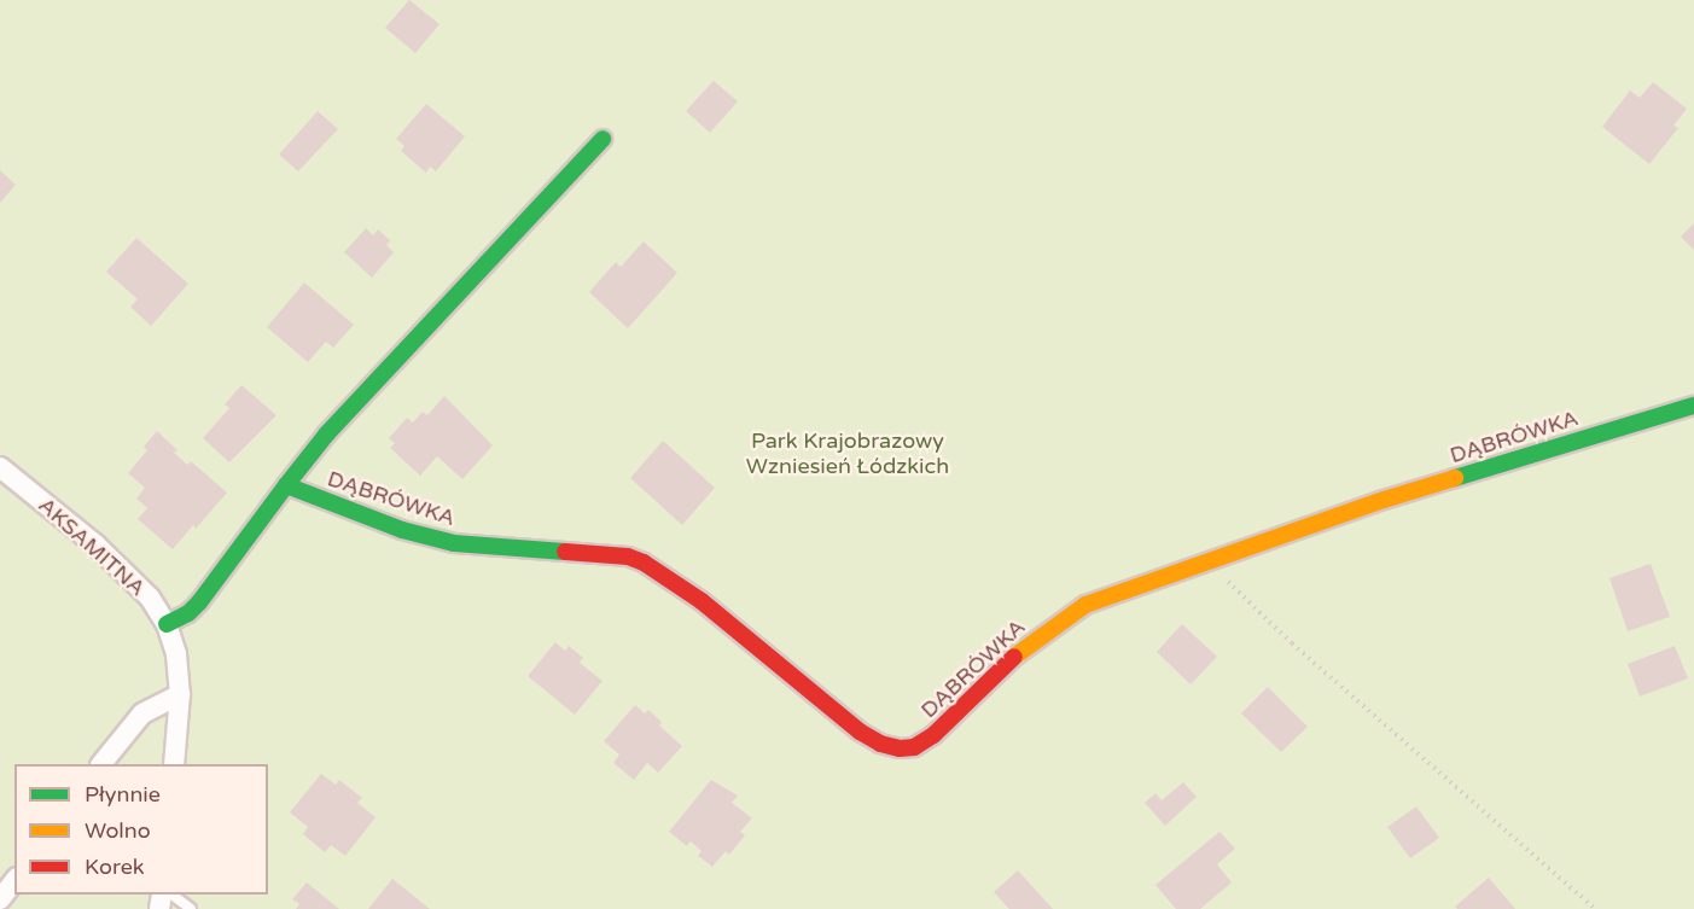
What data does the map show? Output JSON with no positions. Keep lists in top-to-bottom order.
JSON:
{
  "streets": {
    "street": ["DĄBRÓWKA", "AKSAMITNA"]
  },
  "parks": ["Park Krajobrazowy Wzniesień Łódzkich"],
  "legend": ["Płynnie", "Wolno", "Korek"]
}
